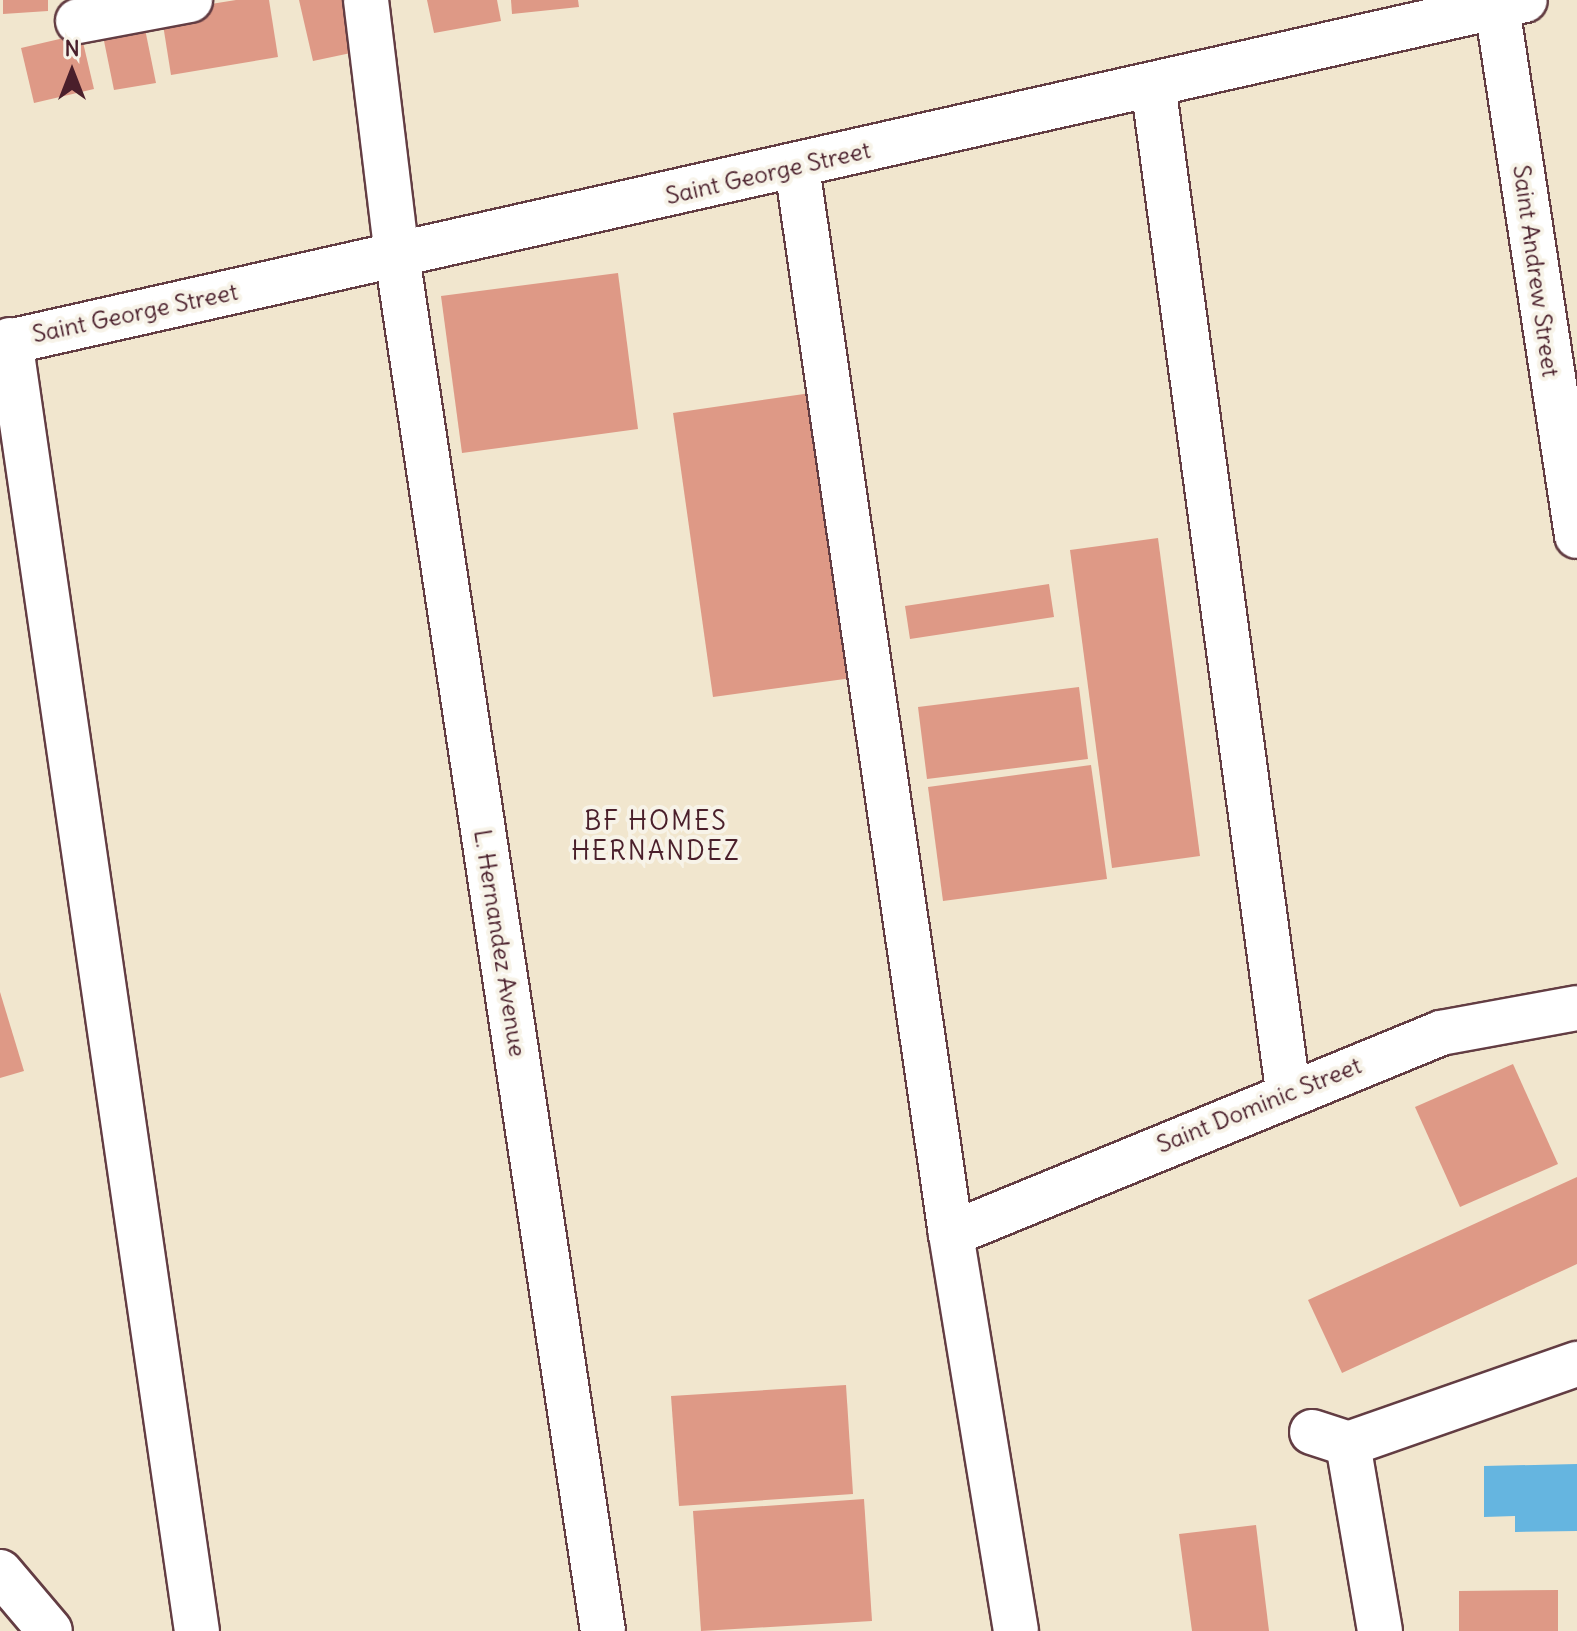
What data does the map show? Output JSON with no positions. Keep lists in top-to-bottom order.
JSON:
{
  "streets": {
    "street": [
      "Saint George Street",
      "Saint Andrew Street",
      "L. Hernandez Avenue",
      "Saint Dominic Street"
    ]
  },
  "crossings": [
    ["Saint George Street", "Saint Andrew Street"],
    ["Saint George Street", "L. Hernandez Avenue"]
  ],
  "districts": ["BF HOMES HERNANDEZ"],
  "north": "top"
}
